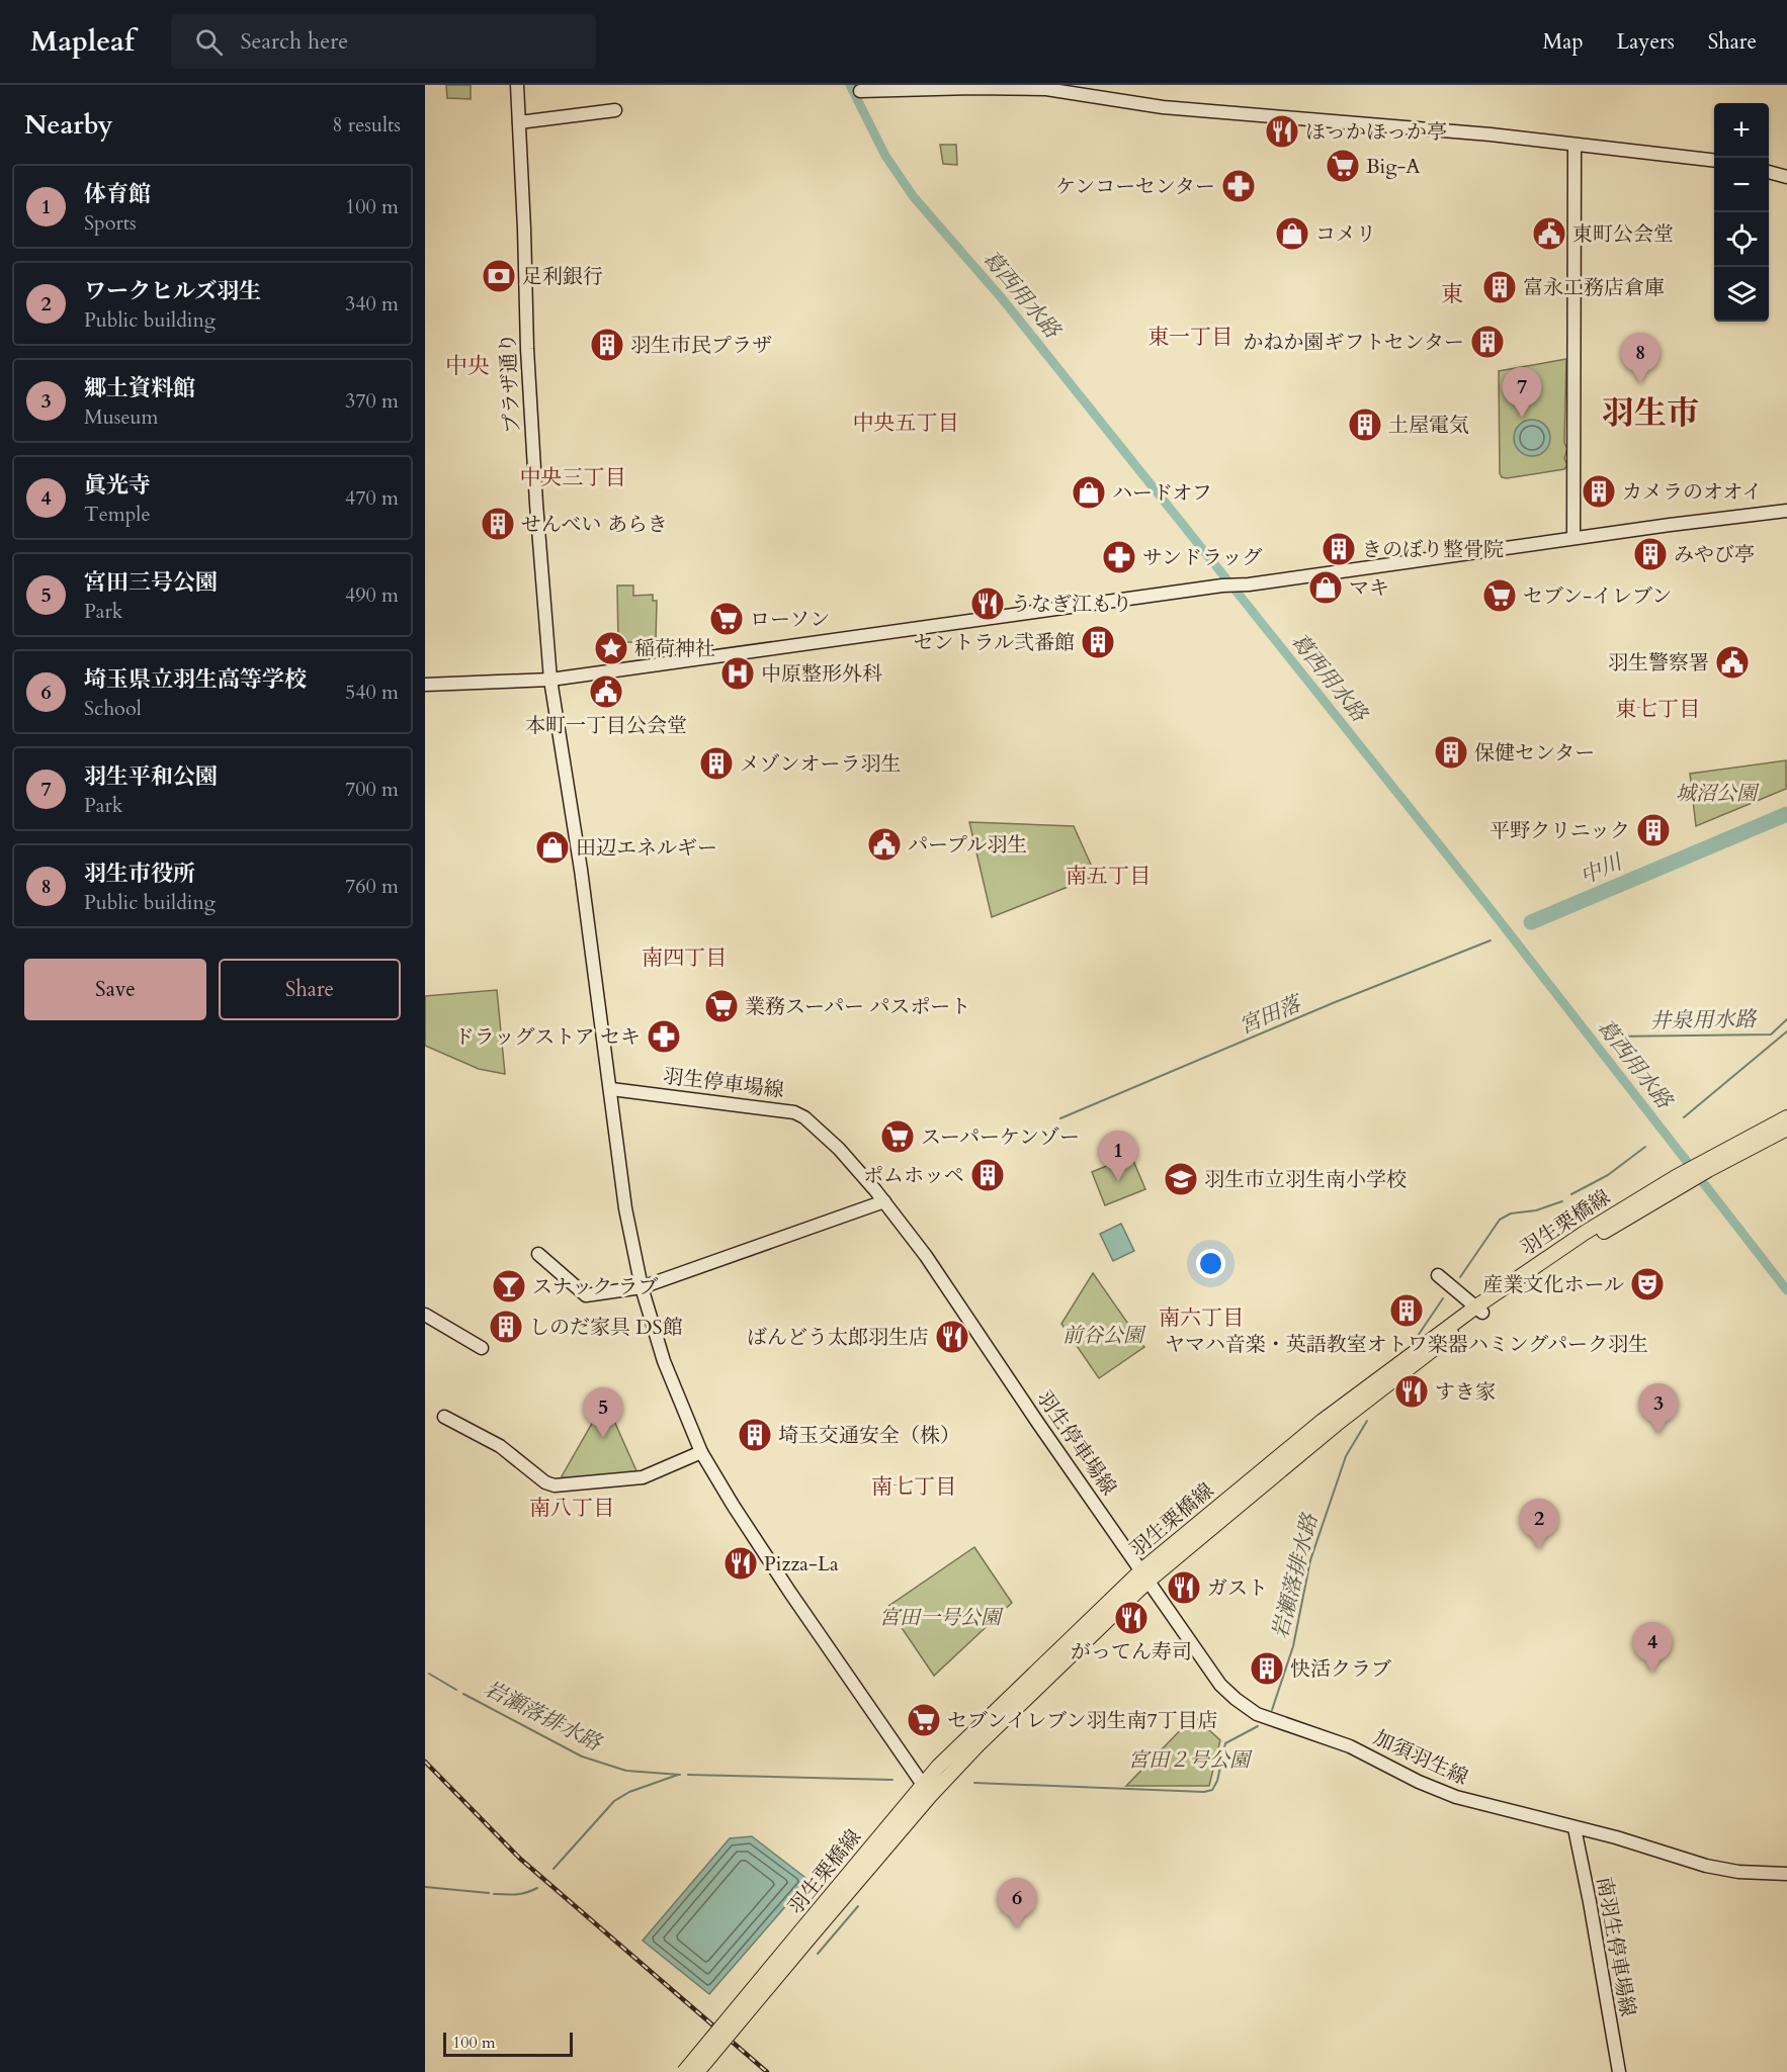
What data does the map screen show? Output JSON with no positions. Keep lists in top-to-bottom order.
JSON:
{
  "streets": {
    "main road": ["羽生栗橋線"],
    "street": [
      "プラザ通り",
      "羽生停車場線",
      "加須羽生線",
      "南羽生停車場線"
    ]
  },
  "crossings": [
    ["羽生停車場線", "羽生栗橋線"],
    ["羽生停車場線", "加須羽生線"],
    ["羽生栗橋線", "加須羽生線"],
    ["加須羽生線", "南羽生停車場線"]
  ],
  "districts": [
    "東",
    "東一丁目",
    "中央",
    "羽生市",
    "中央五丁目",
    "中央三丁目",
    "東七丁目",
    "南五丁目",
    "南四丁目",
    "南六丁目",
    "南七丁目",
    "南八丁目"
  ],
  "water": [
    "葛西用水路",
    "中川",
    "宮田落",
    "井泉用水路",
    "岩瀬落排水路"
  ],
  "parks": [
    "城沼公園",
    "前谷公園",
    "宮田一号公園",
    "宮田２号公園"
  ],
  "places": {
    "restaurant": [
      "ほっかほっか亭",
      "うなぎ江もり",
      "ばんどう太郎羽生店",
      "すき家",
      "Pizza-La",
      "ガスト",
      "がってん寿司"
    ],
    "supermarket": [
      "Big-A",
      "セブン-イレブン",
      "ローソン",
      "業務スーパー パスポート",
      "スーパーケンゾー",
      "セブンイレブン羽生南7丁目店"
    ],
    "pharmacy": ["ケンコーセンター", "サンドラッグ", "ドラッグストア セキ"],
    "shop": [
      "コメリ",
      "ハードオフ",
      "マキ",
      "田辺エネルギー"
    ],
    "public building": [
      "東町公会堂",
      "羽生警察署",
      "本町一丁目公会堂",
      "パープル羽生"
    ],
    "bank": ["足利銀行"],
    "building": [
      "富永工務店倉庫",
      "かねか園ギフトセンター",
      "羽生市民プラザ",
      "土屋電気",
      "カメラのオオイ",
      "せんべい あらき",
      "きのぼり整骨院",
      "みやび亭",
      "セントラル弐番館",
      "保健センター",
      "メゾンオーラ羽生",
      "平野クリニック",
      "ポムホッペ",
      "ヤマハ音楽・英語教室オトワ楽器ハミングパーク羽生",
      "しのだ家具 DS館",
      "埼玉交通安全（株）",
      "快活クラブ"
    ],
    "place": ["稲荷神社"],
    "hospital": ["中原整形外科"],
    "school or university": ["羽生市立羽生南小学校"],
    "theatre": ["産業文化ホール"],
    "bar": ["スナック ラブ"]
  },
  "scale_bar": "100 m",
  "page": {
    "header": "Mapleaf",
    "search": "Search here",
    "nav": ["Map", "Layers", "Share"],
    "heading": ["Nearby", "8 results"],
    "map_buttons": ["+", "−"],
    "list": [
      {
        "mark": "1",
        "name": "体育館",
        "note": "Sports",
        "value": "100 m"
      },
      {
        "mark": "2",
        "name": "ワークヒルズ羽生",
        "note": "Public building",
        "value": "340 m"
      },
      {
        "mark": "3",
        "name": "郷土資料館",
        "note": "Museum",
        "value": "370 m"
      },
      {
        "mark": "4",
        "name": "眞光寺",
        "note": "Temple",
        "value": "470 m"
      },
      {
        "mark": "5",
        "name": "宮田三号公園",
        "note": "Park",
        "value": "490 m"
      },
      {
        "mark": "6",
        "name": "埼玉県立羽生高等学校",
        "note": "School",
        "value": "540 m"
      },
      {
        "mark": "7",
        "name": "羽生平和公園",
        "note": "Park",
        "value": "700 m"
      },
      {
        "mark": "8",
        "name": "羽生市役所",
        "note": "Public building",
        "value": "760 m"
      }
    ],
    "pins": [
      "8",
      "7",
      "1",
      "3",
      "5",
      "2",
      "4",
      "6"
    ],
    "buttons": ["Save", "Share"],
    "scale": "100 m"
  }
}
